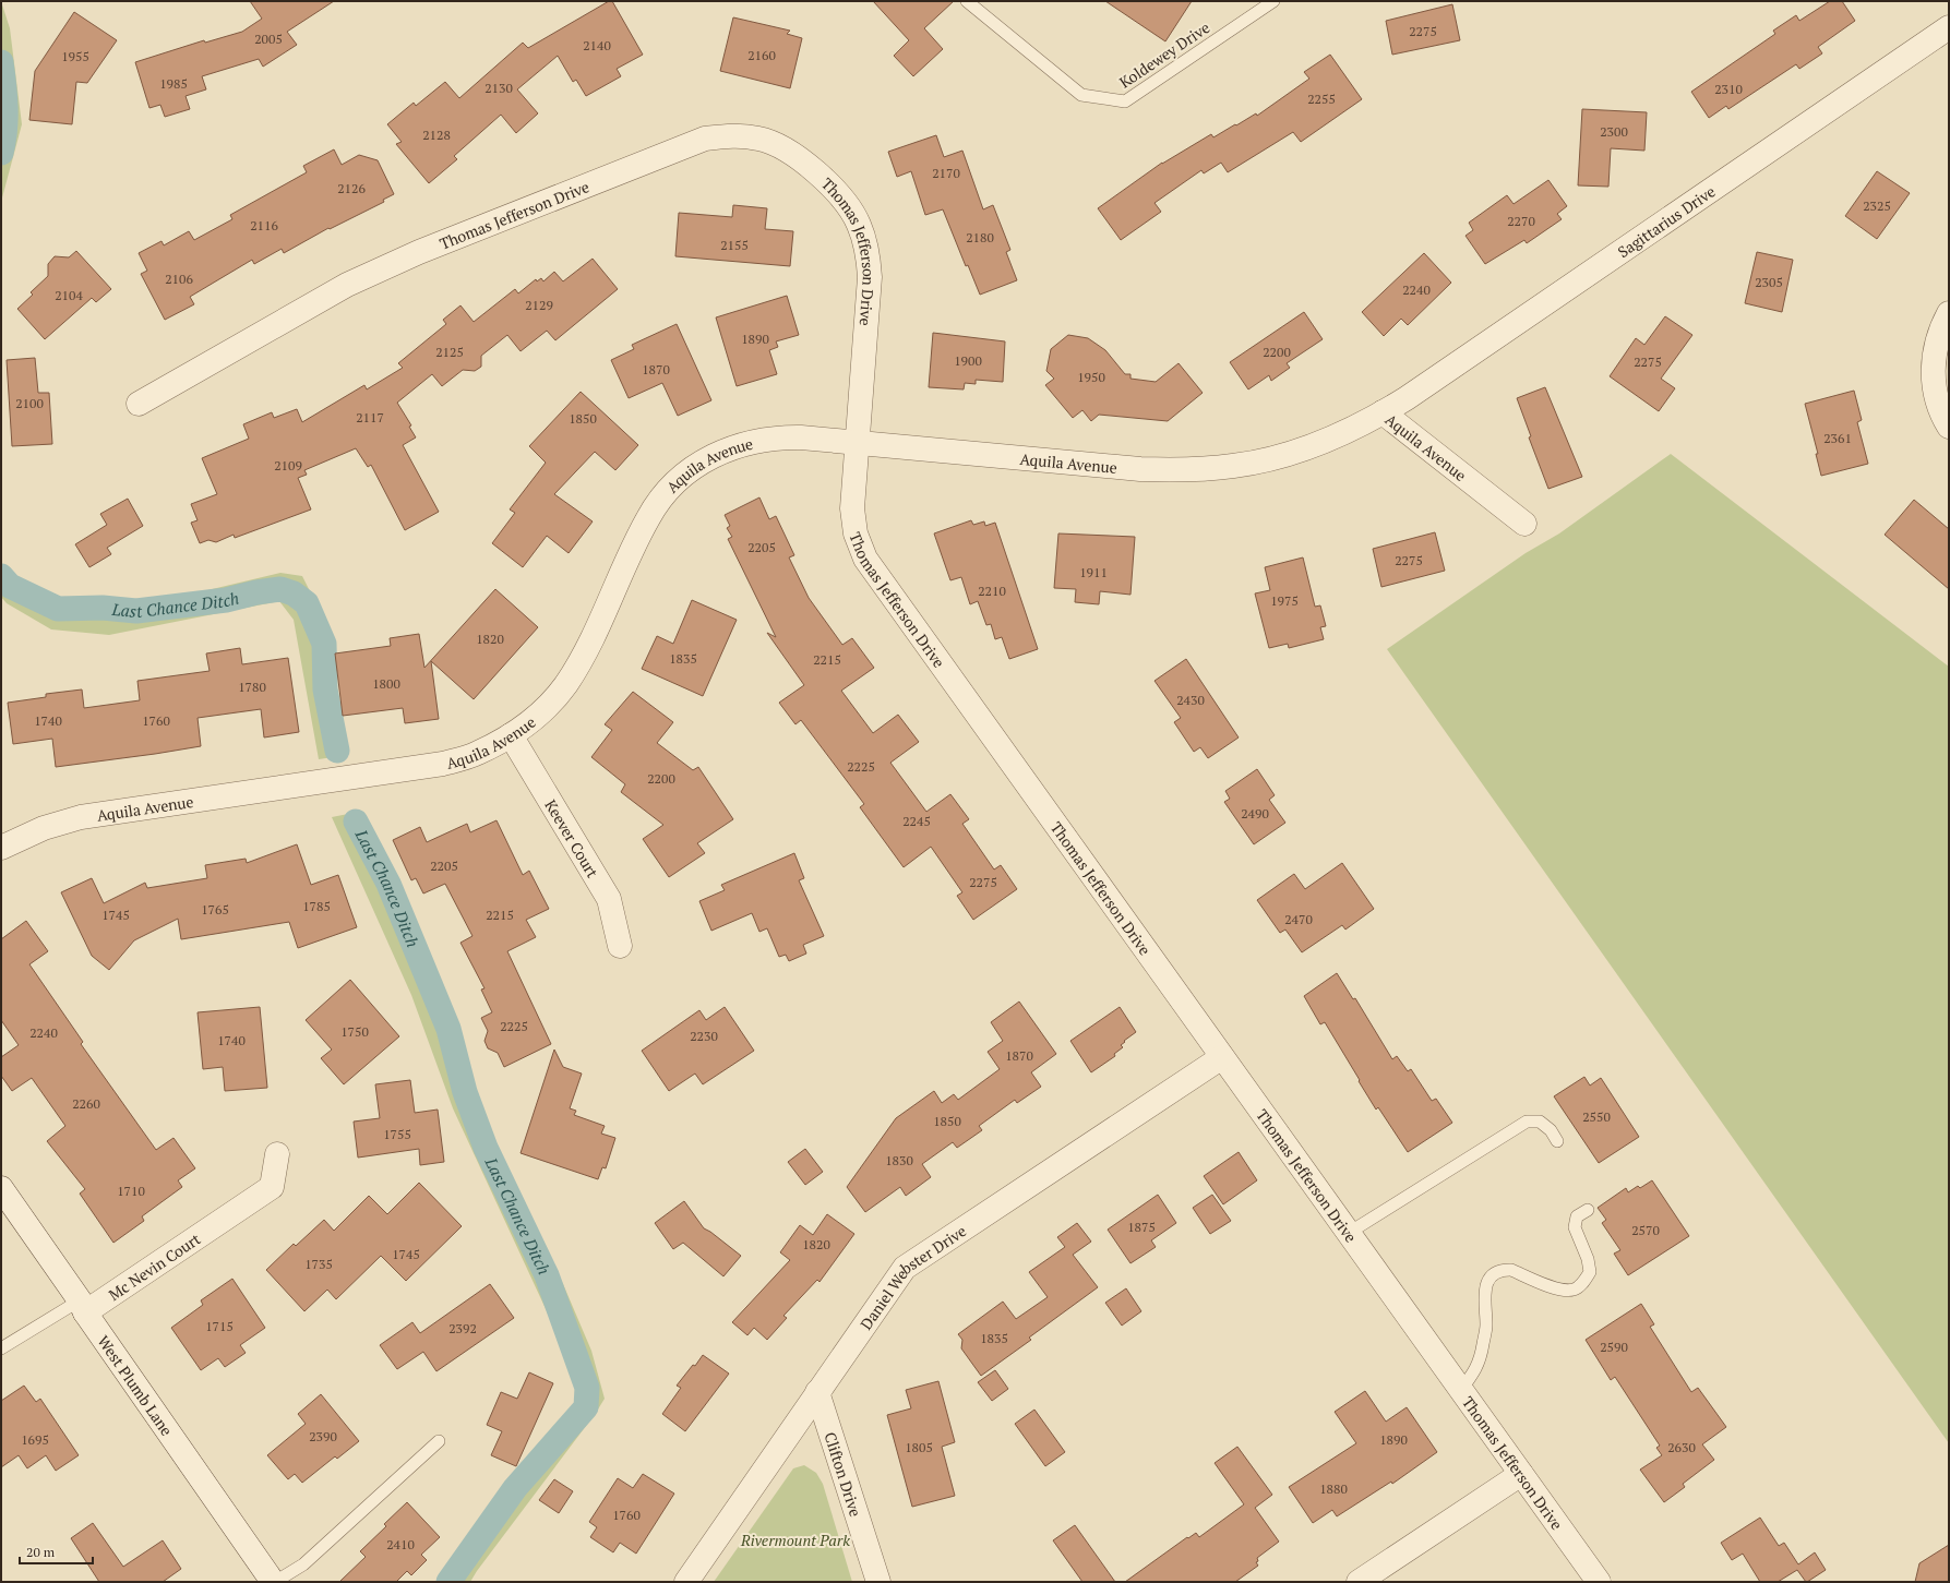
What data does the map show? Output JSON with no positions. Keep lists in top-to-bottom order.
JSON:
{
  "streets": {
    "street": [
      "Thomas Jefferson Drive",
      "Sagittarius Drive",
      "Aquila Avenue",
      "Keever Court",
      "Mc Nevin Court",
      "Daniel Webster Drive",
      "West Plumb Lane",
      "Clifton Drive"
    ],
    "lane": ["Koldewey Drive"]
  },
  "crossings": [
    ["Thomas Jefferson Drive", "Aquila Avenue"],
    ["Thomas Jefferson Drive", "Daniel Webster Drive"],
    ["Sagittarius Drive", "Aquila Avenue"],
    ["Aquila Avenue", "Keever Court"],
    ["Mc Nevin Court", "West Plumb Lane"],
    ["Daniel Webster Drive", "Clifton Drive"]
  ],
  "water": ["Last Chance Ditch"],
  "parks": ["Rivermount Park"],
  "house_numbers": [
    "2275",
    "2005",
    "2140",
    "2160",
    "1955",
    "1985",
    "2130",
    "2310",
    "2255",
    "2300",
    "2128",
    "2170",
    "2126",
    "2325",
    "2270",
    "2116",
    "2180",
    "2155",
    "2106",
    "2305",
    "2240",
    "2104",
    "2129",
    "1890",
    "2125",
    "2200",
    "1900",
    "2275",
    "1870",
    "1950",
    "2100",
    "2117",
    "1850",
    "2361",
    "2109",
    "2205",
    "2275",
    "1911",
    "2210",
    "1975",
    "1820",
    "1835",
    "2215",
    "1800",
    "1780",
    "2430",
    "1740",
    "1760",
    "2225",
    "2200",
    "2490",
    "2245",
    "2205",
    "2275",
    "1785",
    "1765",
    "1745",
    "2215",
    "2470",
    "2225",
    "1750",
    "2240",
    "2230",
    "1740",
    "1870",
    "2260",
    "2550",
    "1850",
    "1755",
    "1830",
    "1710",
    "1875",
    "2570",
    "1820",
    "1745",
    "1735",
    "1715",
    "2392",
    "1835",
    "2590",
    "2390",
    "1695",
    "1890",
    "1805",
    "2630",
    "1880",
    "1760",
    "2410"
  ],
  "scale_bar": "20 m"
}
